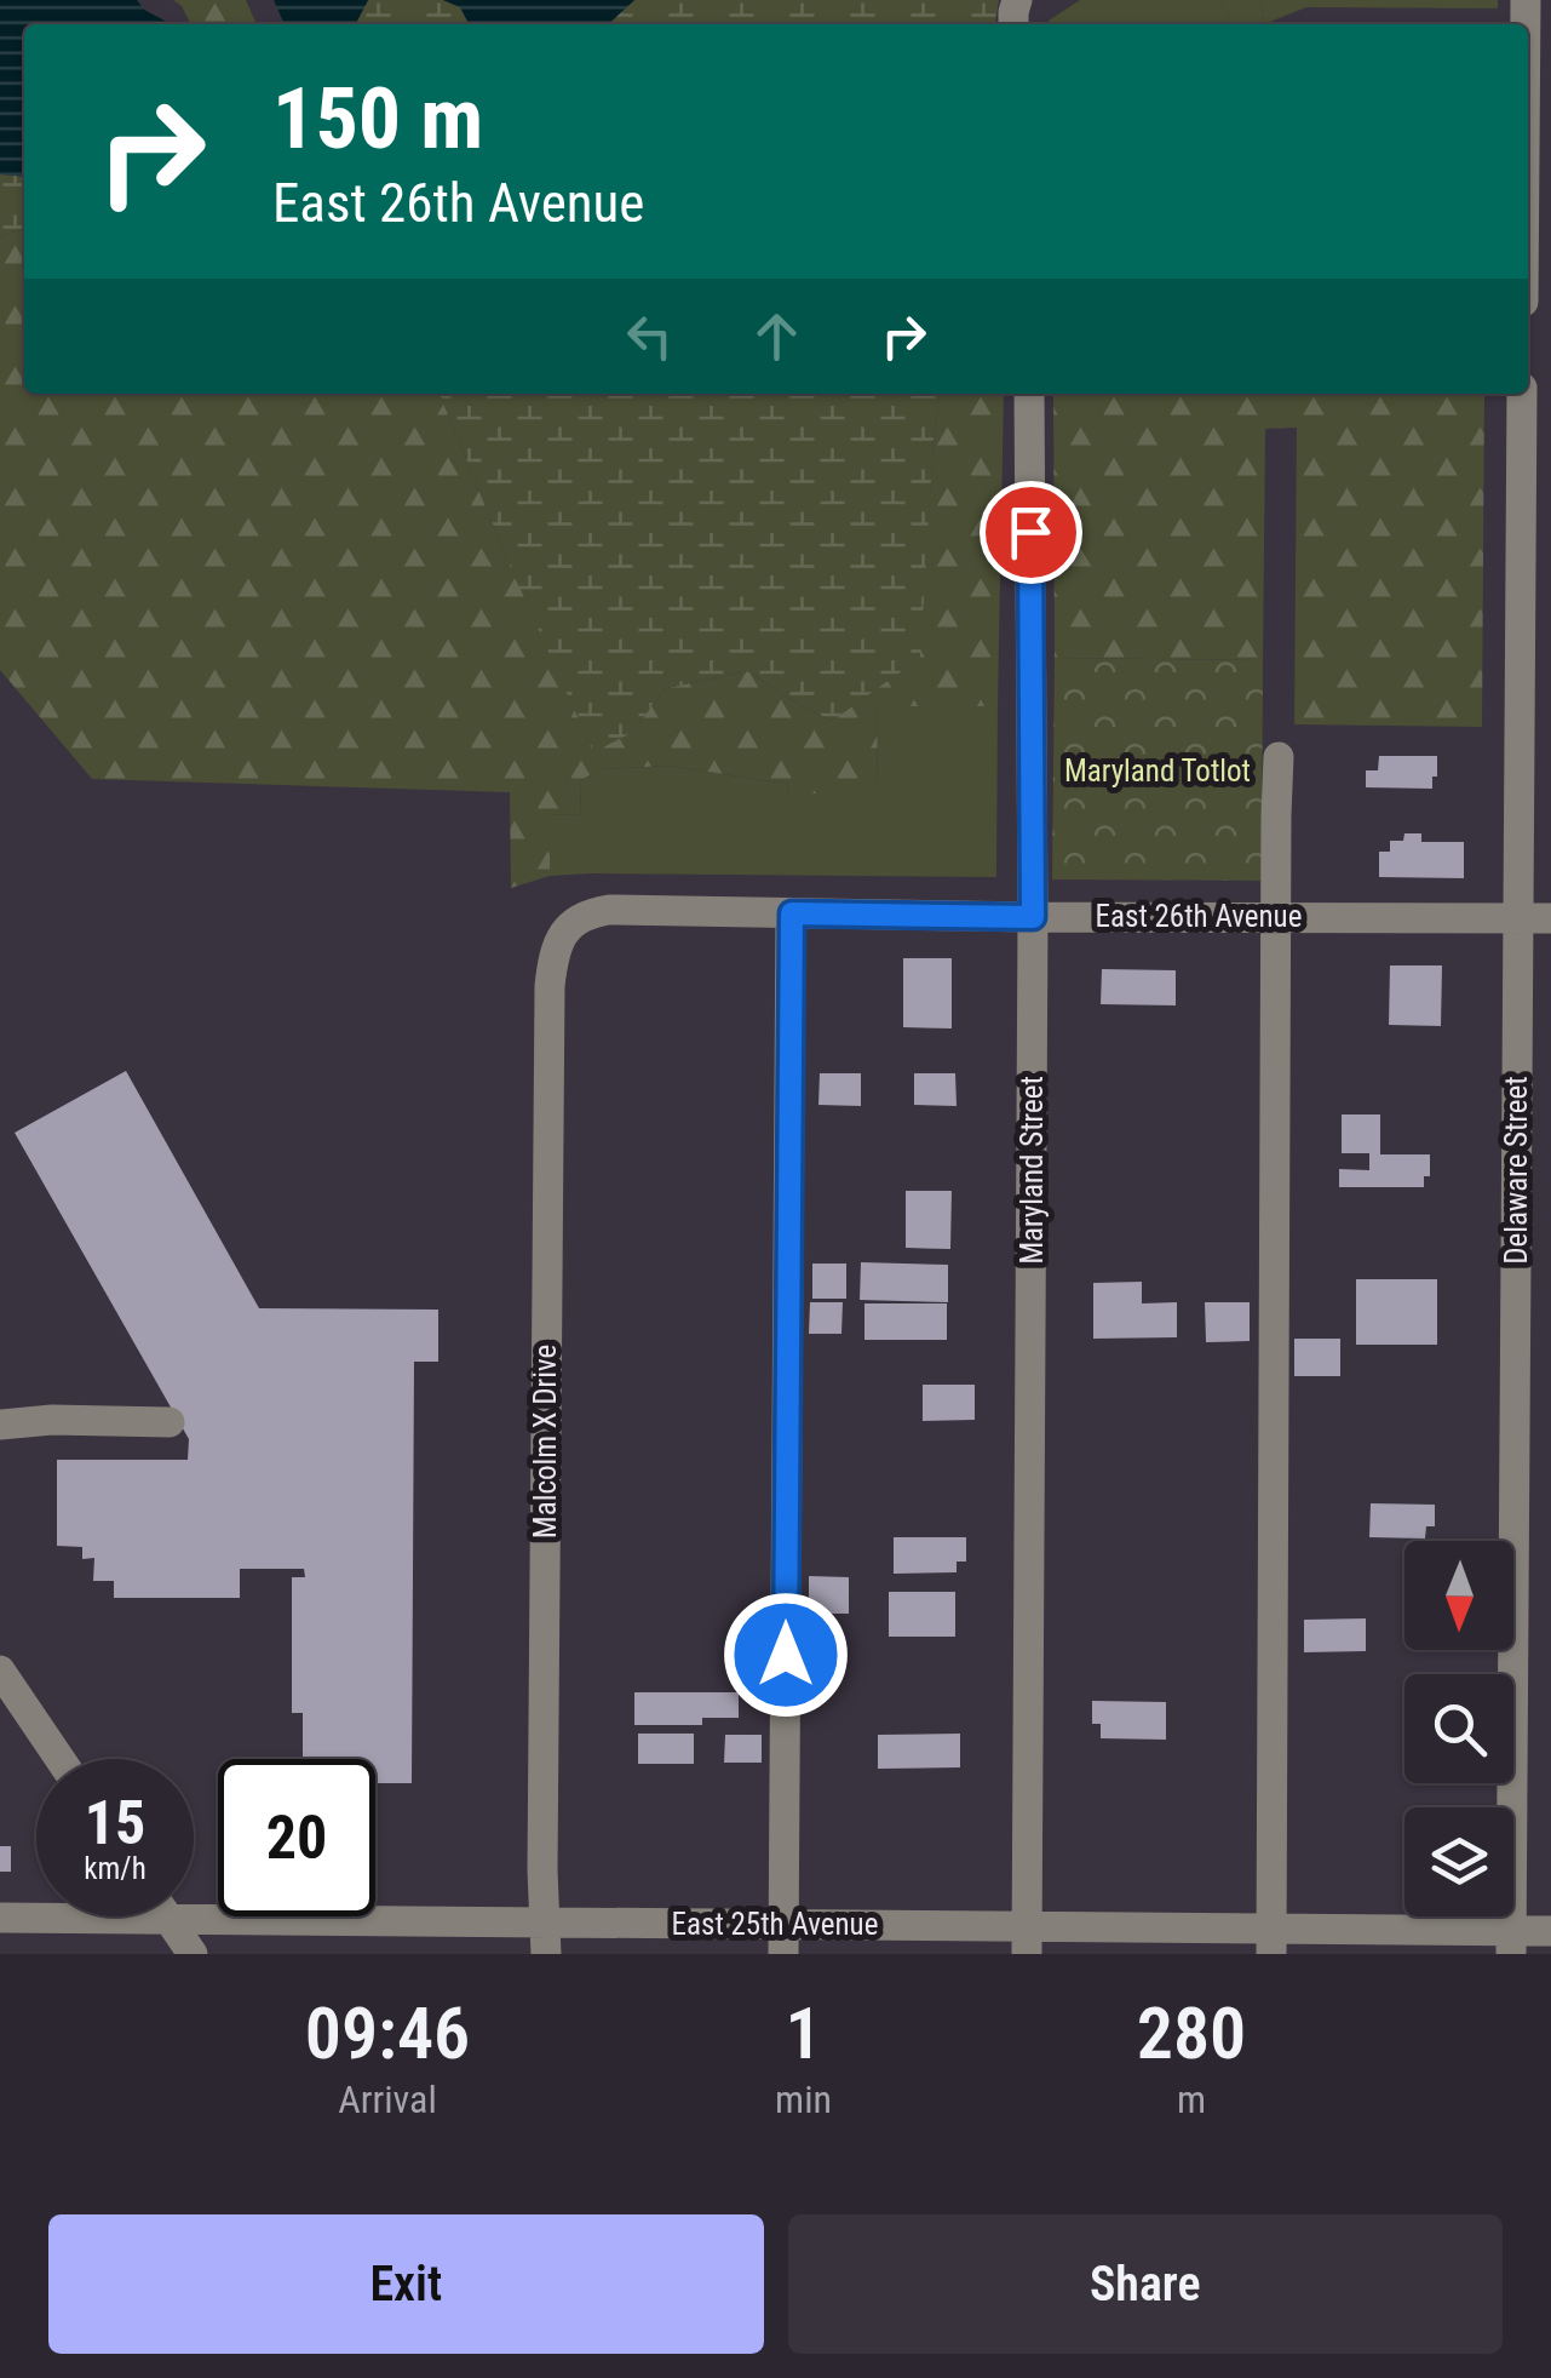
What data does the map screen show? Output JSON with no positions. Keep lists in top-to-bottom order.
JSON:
{
  "streets": {
    "street": [
      "East 26th Avenue",
      "Maryland Street",
      "Delaware Street",
      "Malcolm X Drive",
      "East 25th Avenue"
    ]
  },
  "crossings": [
    ["East 26th Avenue", "Maryland Street"],
    ["East 26th Avenue", "Delaware Street"],
    ["East 26th Avenue", "Malcolm X Drive"],
    ["Maryland Street", "East 25th Avenue"],
    ["Delaware Street", "East 25th Avenue"],
    ["Malcolm X Drive", "East 25th Avenue"]
  ],
  "parks": ["Maryland Totlot"],
  "north": "bottom",
  "page": {
    "turn": ["150 m", "East 26th Avenue"],
    "speed": "15 km/h",
    "limit": "20",
    "eta": [
      "09:46",
      "Arrival",
      "1",
      "min",
      "280",
      "m"
    ],
    "buttons": ["Exit", "Share"]
  }
}
